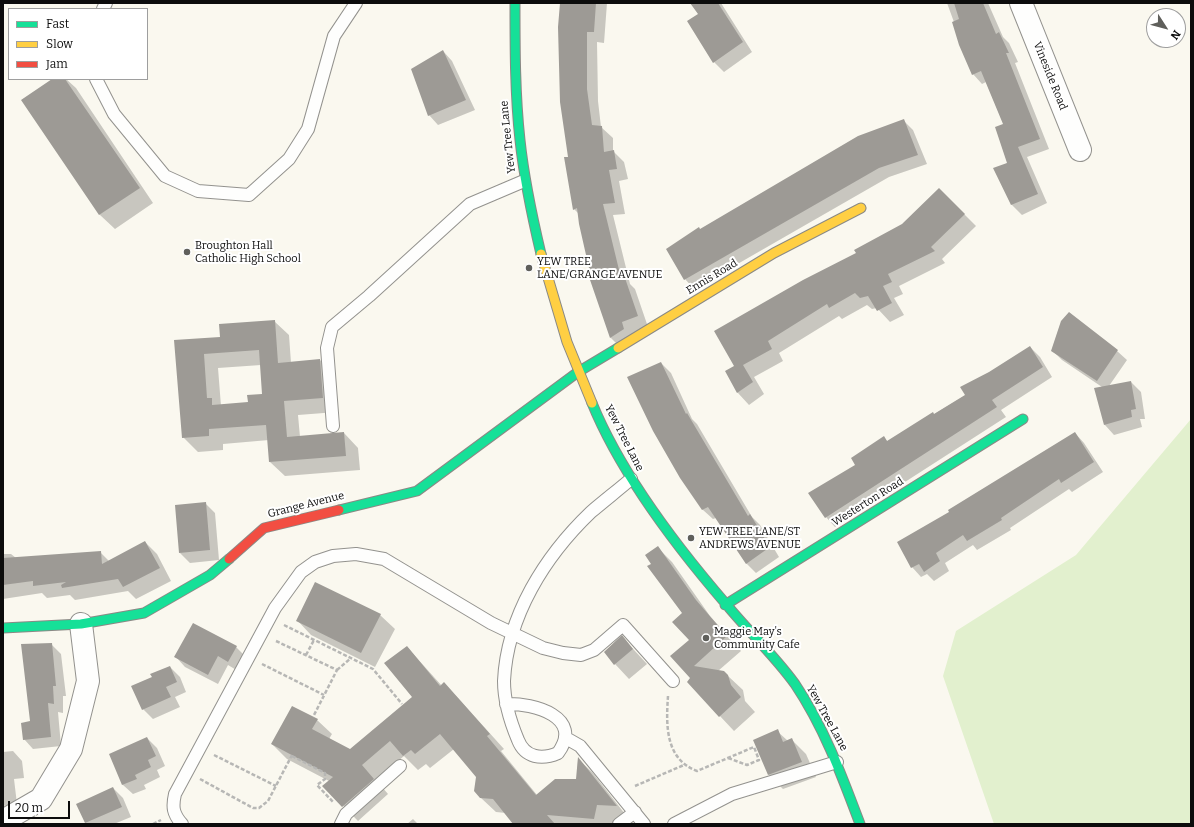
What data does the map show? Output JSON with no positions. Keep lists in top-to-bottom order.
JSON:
{
  "streets": {
    "street": [
      "Vineside Road",
      "Yew Tree Lane",
      "Ennis Road",
      "Westerton Road",
      "Grange Avenue"
    ]
  },
  "crossings": [
    ["Yew Tree Lane", "Ennis Road"],
    ["Yew Tree Lane", "Westerton Road"],
    ["Yew Tree Lane", "Grange Avenue"],
    ["Ennis Road", "Grange Avenue"]
  ],
  "places": [
    "Broughton Hall Catholic High School",
    "YEW TREE LANE/GRANGE AVENUE",
    "YEW TREE LANE/ST ANDREWS AVENUE",
    "Maggie May's Community Cafe"
  ],
  "legend": ["Fast", "Slow", "Jam"],
  "scale_bar": "20 m",
  "north": "bottom right"
}
